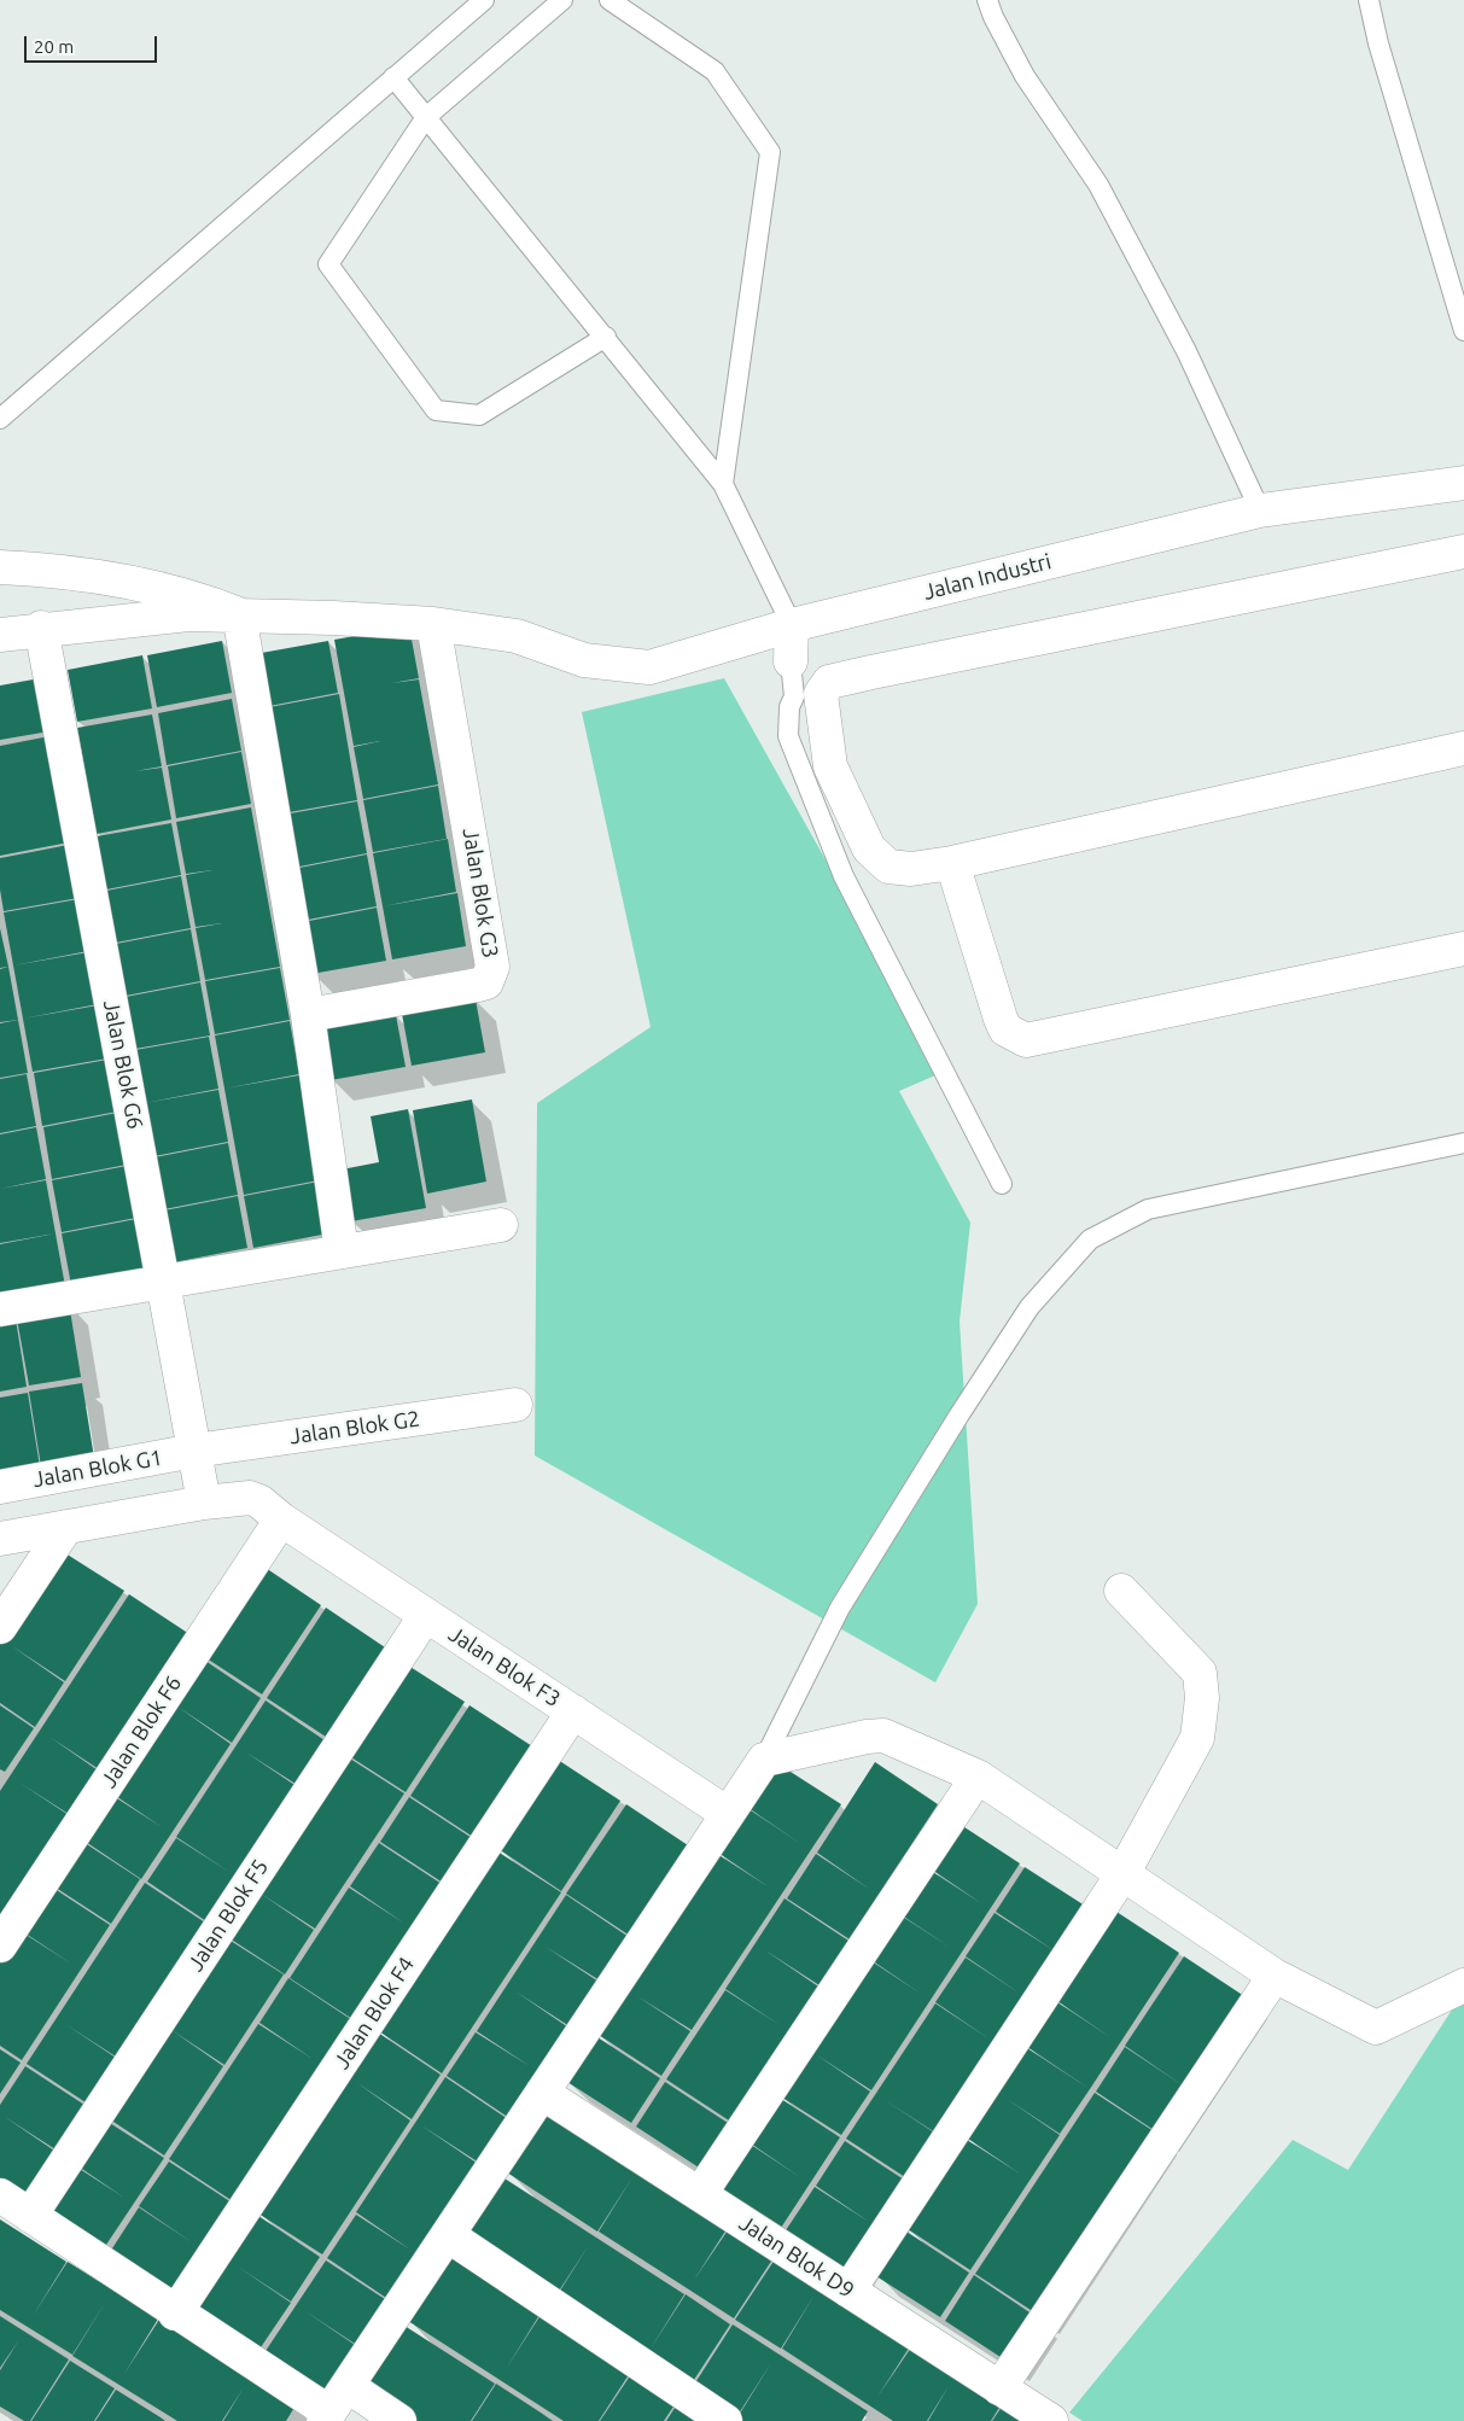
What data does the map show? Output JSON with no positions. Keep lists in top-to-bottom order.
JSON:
{
  "streets": {
    "street": [
      "Jalan Industri",
      "Jalan Blok G3",
      "Jalan Blok G6",
      "Jalan Blok G2",
      "Jalan Blok G1",
      "Jalan Blok F3",
      "Jalan Blok F6",
      "Jalan Blok F5",
      "Jalan Blok F4",
      "Jalan Blok D9"
    ]
  },
  "crossings": [
    ["Jalan Industri", "Jalan Blok G3"],
    ["Jalan Industri", "Jalan Blok G6"],
    ["Jalan Blok G6", "Jalan Blok G2"],
    ["Jalan Blok G6", "Jalan Blok G1"],
    ["Jalan Blok G6", "Jalan Blok F3"],
    ["Jalan Blok G2", "Jalan Blok G1"],
    ["Jalan Blok F3", "Jalan Blok F6"],
    ["Jalan Blok F3", "Jalan Blok F5"],
    ["Jalan Blok F3", "Jalan Blok F4"]
  ],
  "scale_bar": "20 m"
}
